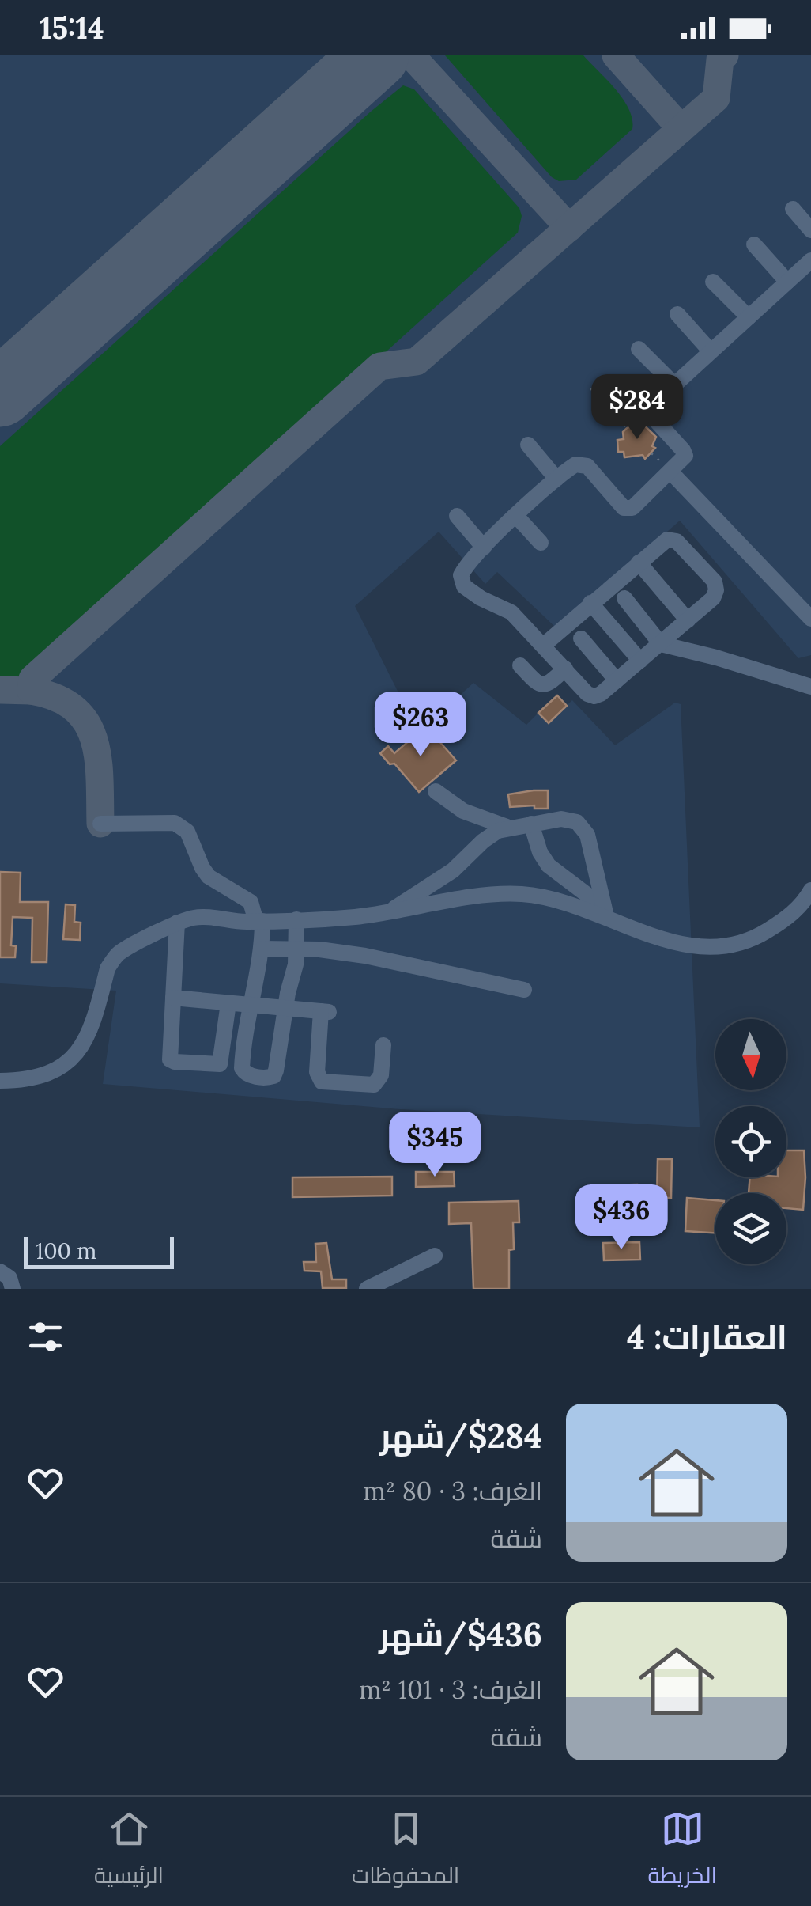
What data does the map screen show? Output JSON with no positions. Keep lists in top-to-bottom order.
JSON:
{
  "scale_bar": "100 m",
  "north": "bottom",
  "page": {
    "status": "15:14",
    "price": [
      "$284",
      "$263",
      "$345",
      "$436"
    ],
    "scale": "100 m",
    "heading": "العقارات: 4",
    "list": [
      {
        "name": "$284/شهر",
        "note": "الغرف: 3 · 80 m² · شقة"
      },
      {
        "name": "$436/شهر",
        "note": "الغرف: 3 · 101 m² · شقة"
      }
    ],
    "tabs": ["الخريطة", "المحفوظات", "الرئيسية"]
  }
}
